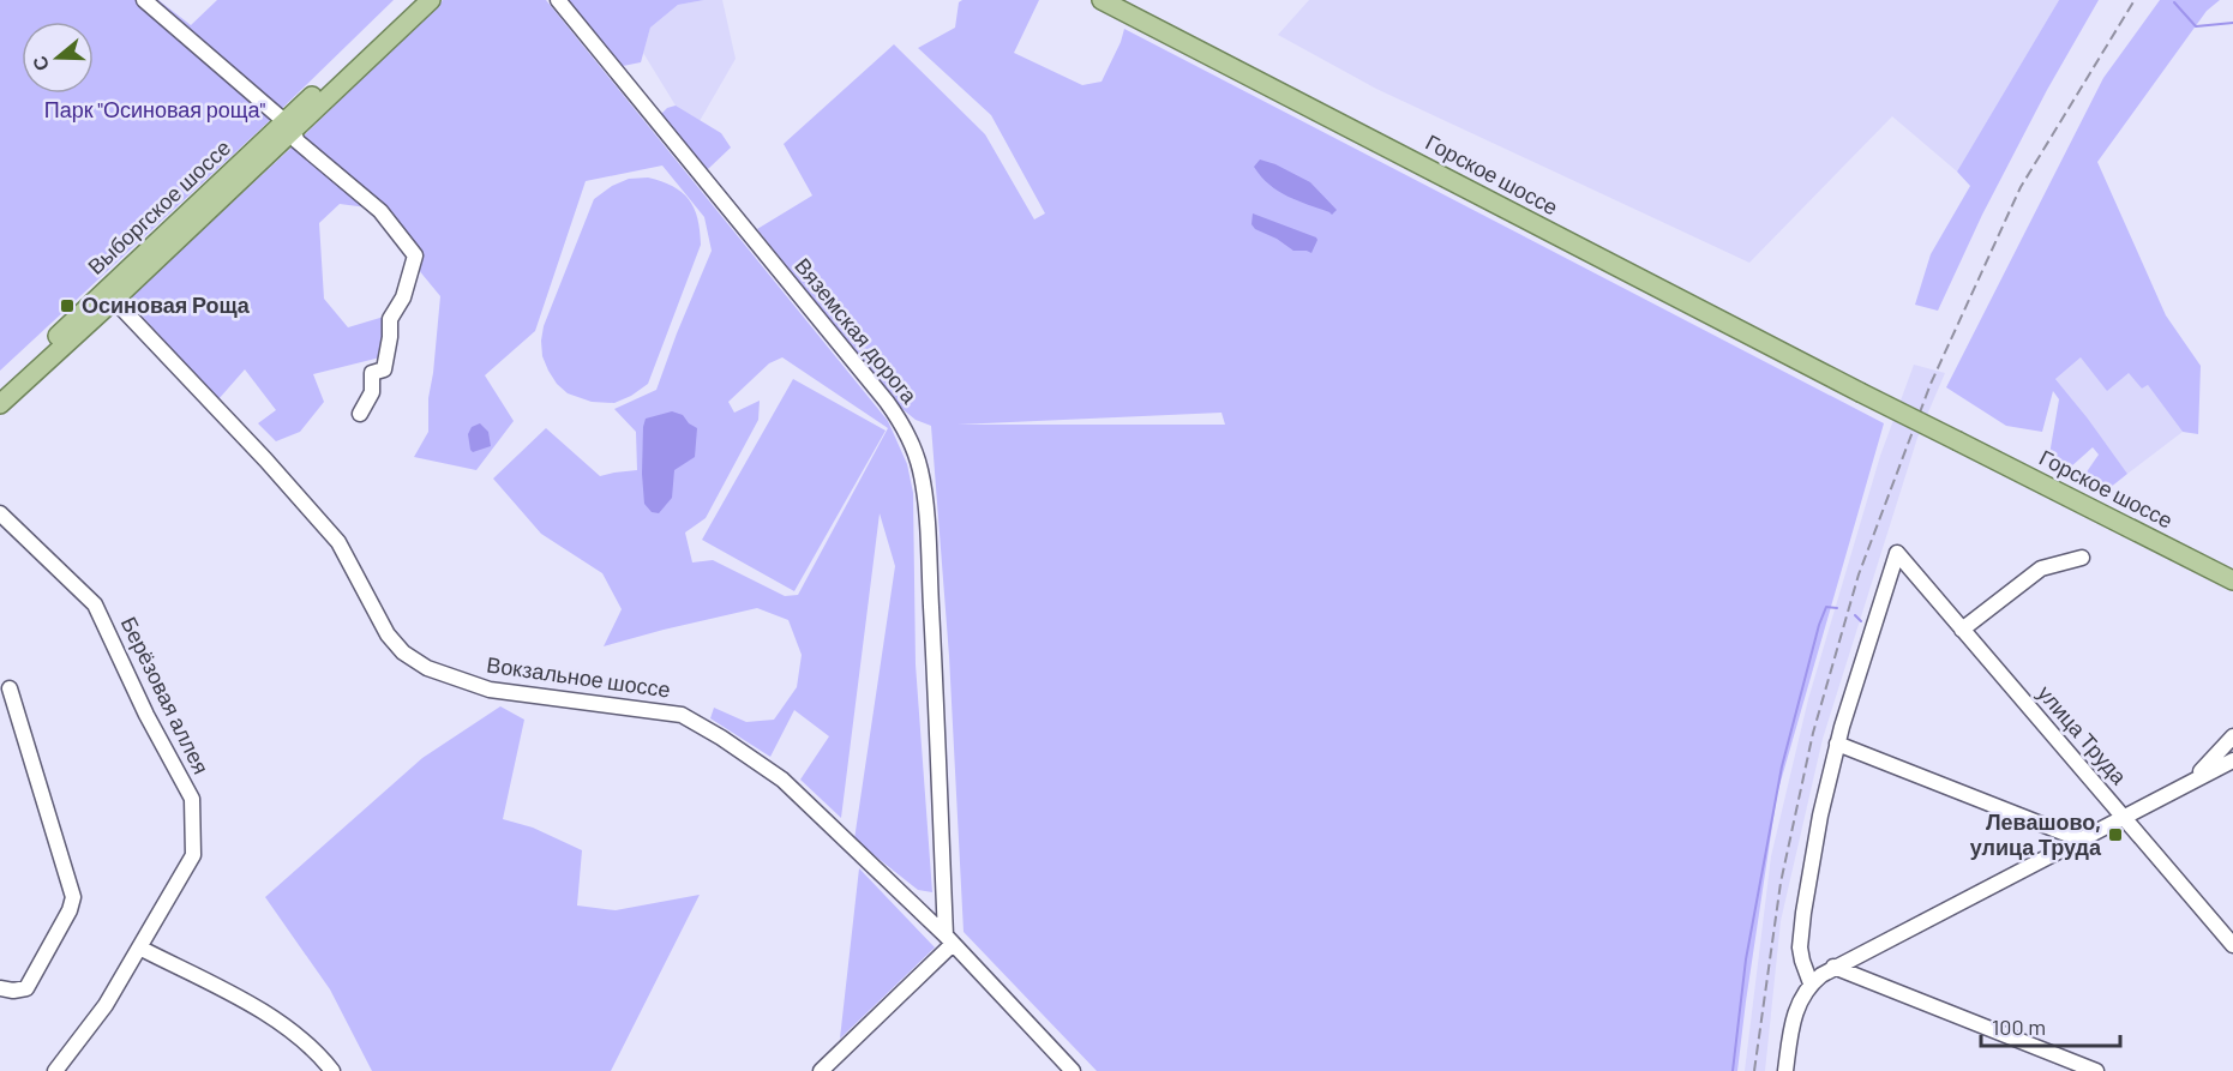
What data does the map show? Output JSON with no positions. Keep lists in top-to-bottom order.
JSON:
{
  "streets": {
    "main road": ["Горское шоссе", "Выборгское шоссе"],
    "street": [
      "Вяземская дорога",
      "Вокзальное шоссе",
      "Берёзовая аллея",
      "улица Труда"
    ]
  },
  "crossings": [
    ["Выборгское шоссе", "Вокзальное шоссе"],
    ["Вяземская дорога", "Вокзальное шоссе"]
  ],
  "parks": ["Парк \"Осиновая роща\""],
  "places": {
    "transit": ["Осиновая Роща", "Левашово, улица Труда"]
  },
  "scale_bar": "100 m",
  "north": "left"
}
